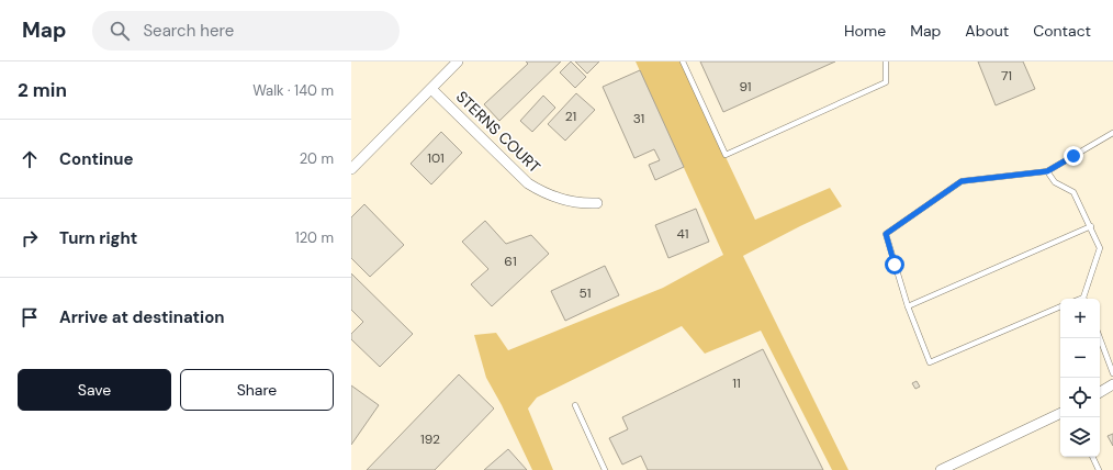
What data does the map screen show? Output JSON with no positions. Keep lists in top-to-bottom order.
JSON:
{
  "streets": {
    "street": ["STERNS COURT"]
  },
  "house_numbers": [
    "71",
    "91",
    "21",
    "31",
    "101",
    "41",
    "61",
    "51",
    "11",
    "192"
  ],
  "page": {
    "header": "Map",
    "search": "Search here",
    "nav": [
      "Home",
      "Map",
      "About",
      "Contact"
    ],
    "heading": ["2 min", "Walk · 140 m"],
    "list": [
      ["Continue", "20 m"],
      ["Turn right", "120 m"],
      "Arrive at destination"
    ],
    "map_buttons": ["+", "−"],
    "buttons": ["Save", "Share"]
  }
}
